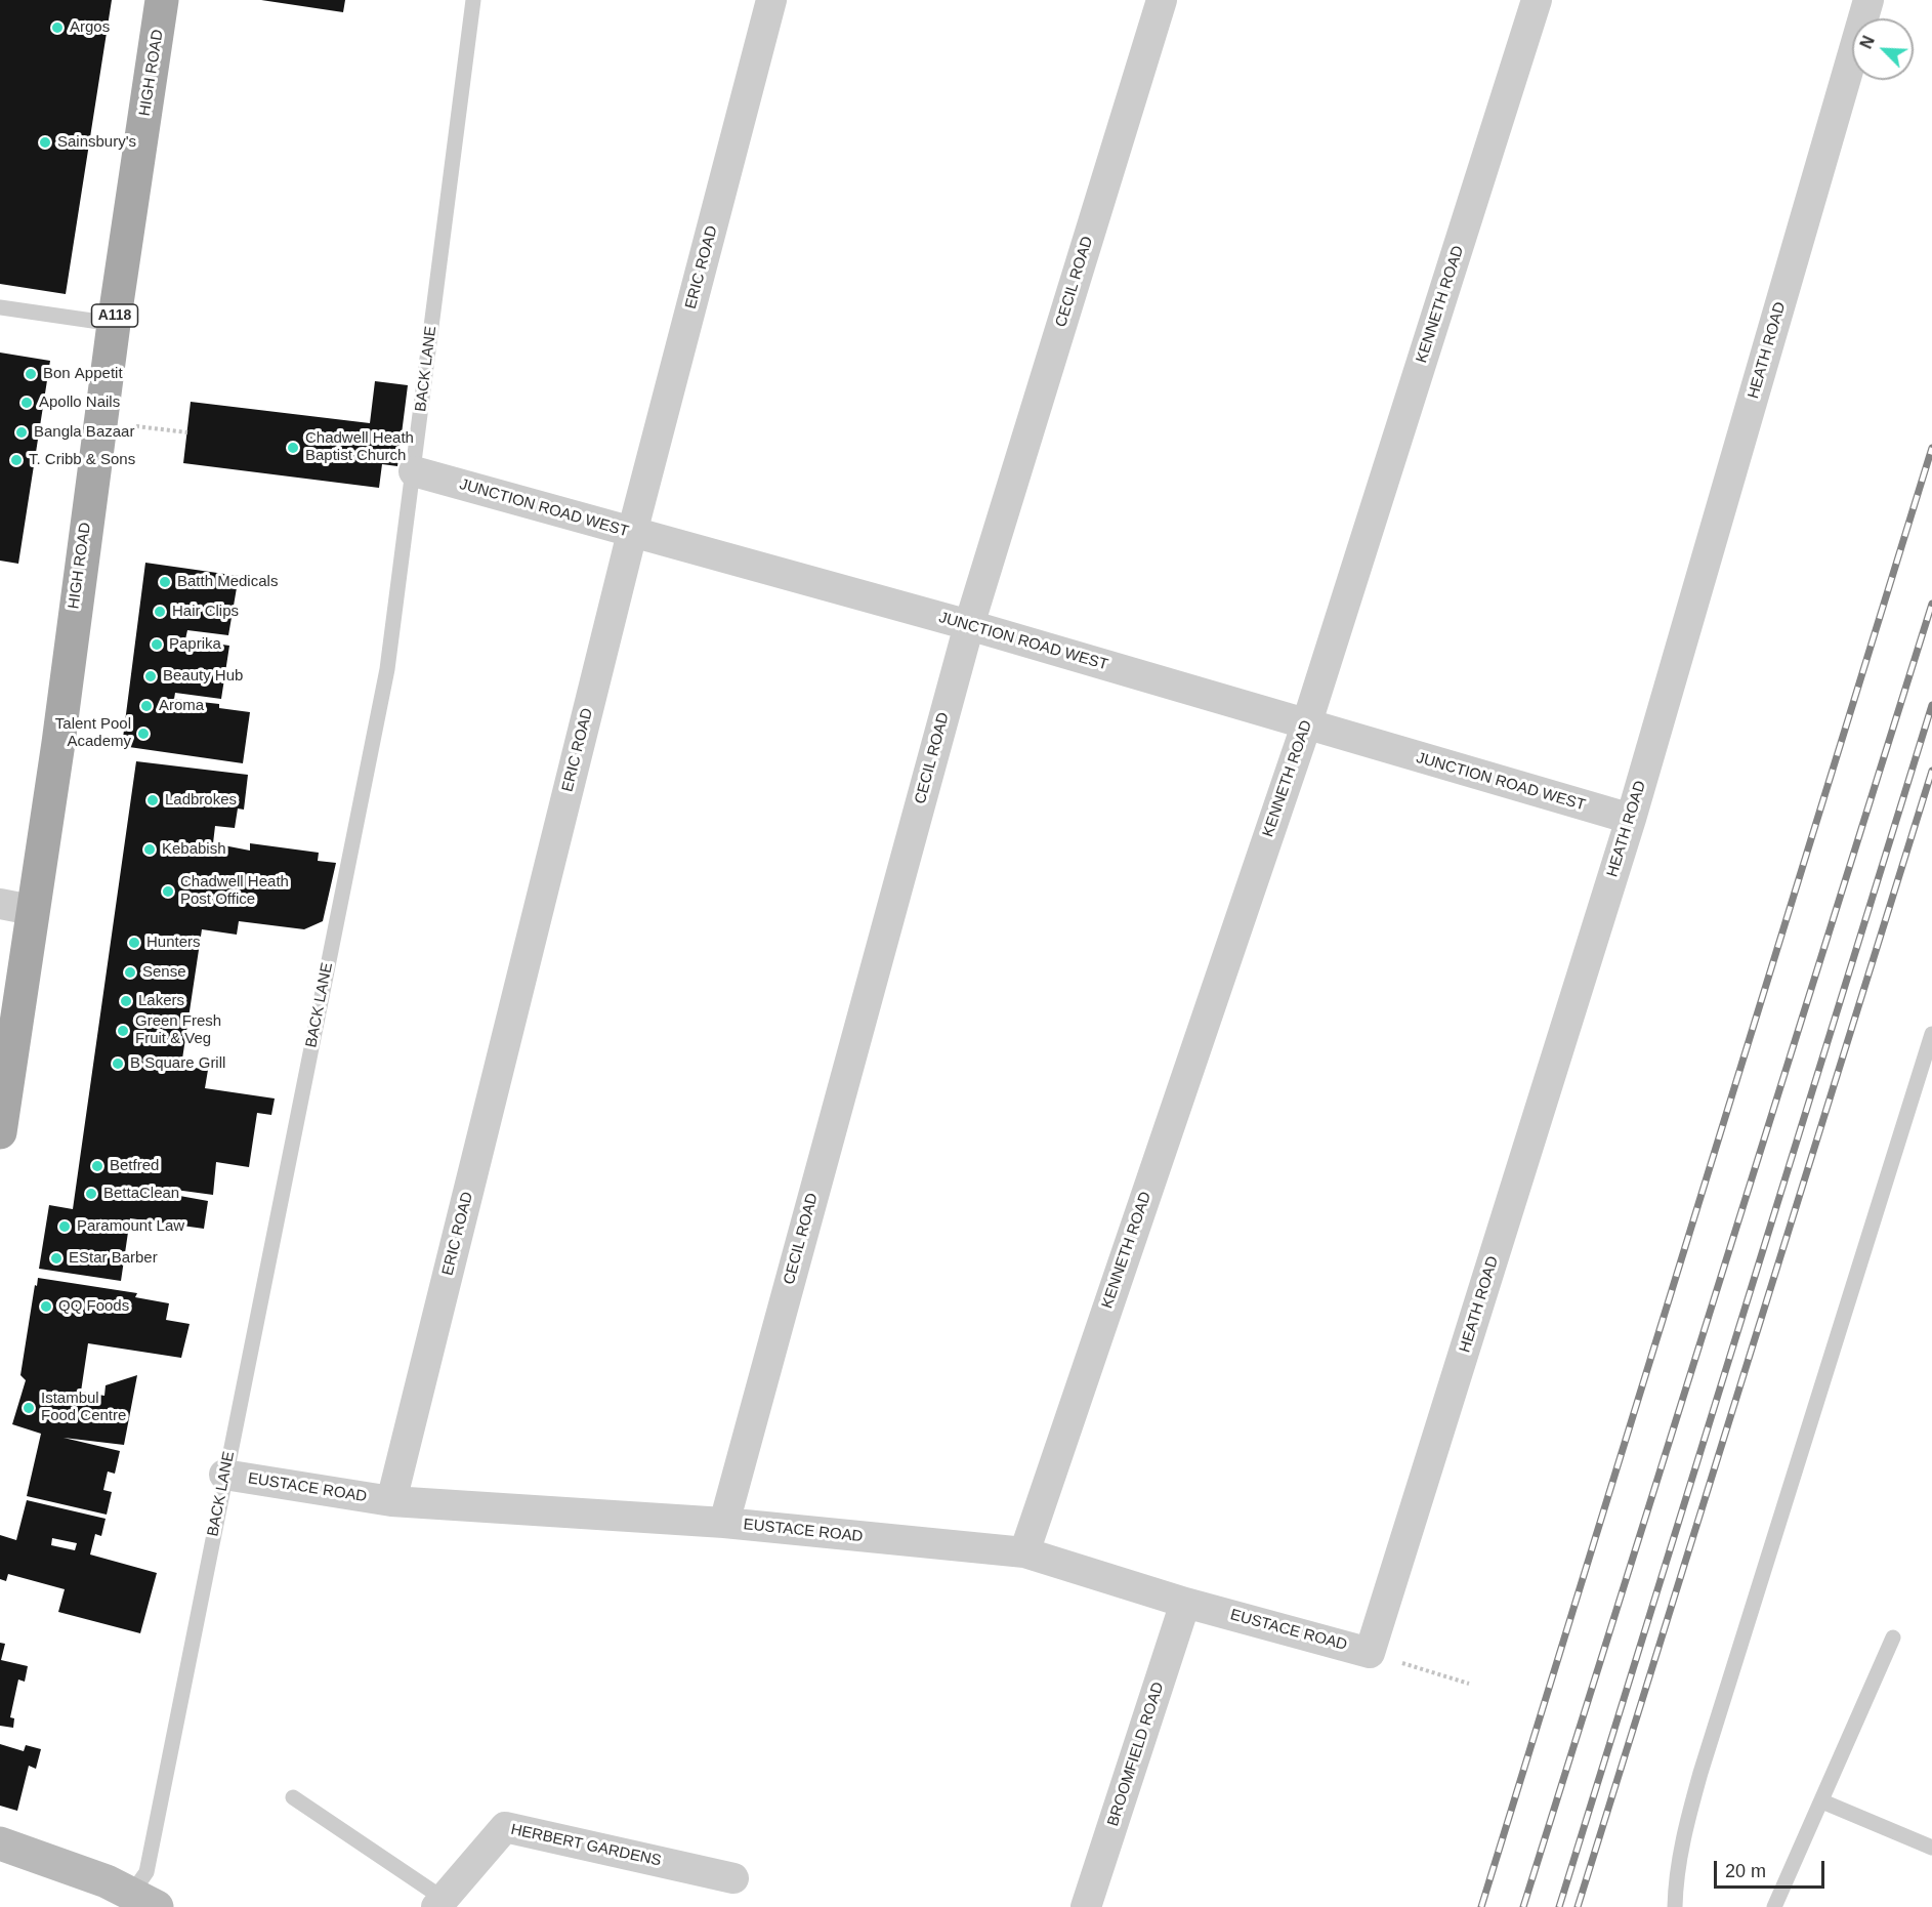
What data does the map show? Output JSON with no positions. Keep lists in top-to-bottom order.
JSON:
{
  "streets": {
    "main road": ["HIGH ROAD", "A118"],
    "street": [
      "ERIC ROAD",
      "CECIL ROAD",
      "KENNETH ROAD",
      "HEATH ROAD",
      "JUNCTION ROAD WEST",
      "EUSTACE ROAD",
      "BROOMFIELD ROAD",
      "HERBERT GARDENS"
    ],
    "lane": ["BACK LANE"]
  },
  "crossings": [
    ["ERIC ROAD", "JUNCTION ROAD WEST"],
    ["ERIC ROAD", "EUSTACE ROAD"],
    ["CECIL ROAD", "JUNCTION ROAD WEST"],
    ["CECIL ROAD", "EUSTACE ROAD"],
    ["KENNETH ROAD", "JUNCTION ROAD WEST"],
    ["KENNETH ROAD", "EUSTACE ROAD"],
    ["HEATH ROAD", "JUNCTION ROAD WEST"],
    ["HEATH ROAD", "EUSTACE ROAD"],
    ["BACK LANE", "JUNCTION ROAD WEST"],
    ["BACK LANE", "EUSTACE ROAD"],
    ["EUSTACE ROAD", "BROOMFIELD ROAD"]
  ],
  "places": [
    "Argos",
    "Sainsbury's",
    "Bon Appetit",
    "Apollo Nails",
    "Bangla Bazaar",
    "Chadwell Heath Baptist Church",
    "T. Cribb & Sons",
    "Batth Medicals",
    "Hair Clips",
    "Paprika",
    "Beauty Hub",
    "Aroma",
    "Talent Pool Academy",
    "Ladbrokes",
    "Kebabish",
    "Chadwell Heath Post Office",
    "Hunters",
    "Sense",
    "Lakers",
    "Green Fresh Fruit & Veg",
    "B Square Grill",
    "Betfred",
    "BettaClean",
    "Paramount Law",
    "EStar Barber",
    "QQ Foods",
    "Istambul Food Centre"
  ],
  "scale_bar": "20 m",
  "north": "top left"
}
